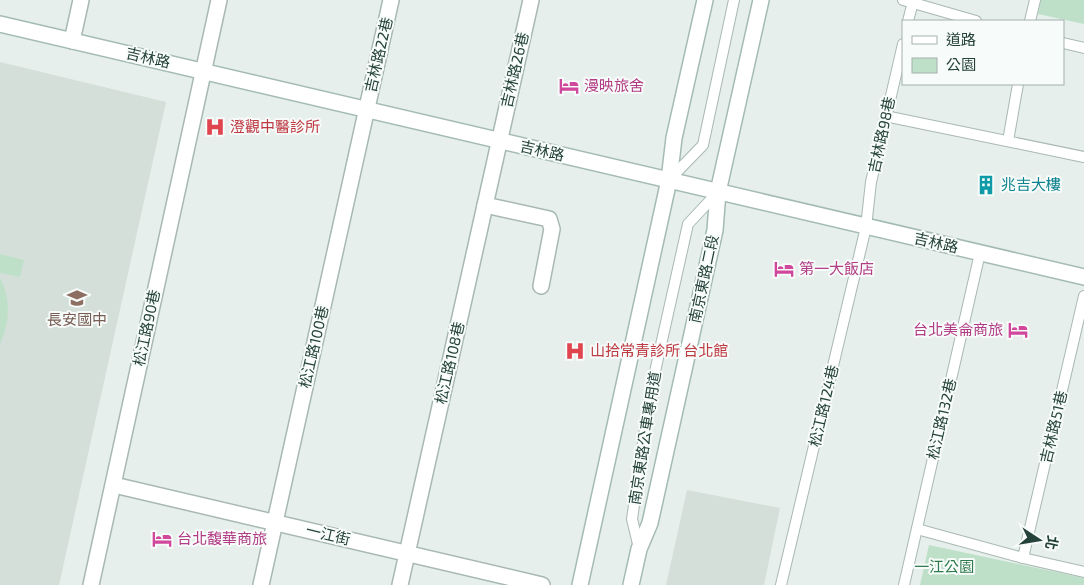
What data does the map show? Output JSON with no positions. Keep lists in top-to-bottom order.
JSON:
{
  "streets": {
    "street": [
      "吉林路22巷",
      "吉林路",
      "吉林路26巷",
      "南京東路二段",
      "松江路90巷",
      "松江路100巷",
      "松江路108巷",
      "一江街"
    ],
    "lane": [
      "吉林路98巷",
      "松江路124巷",
      "松江路132巷",
      "吉林路51巷",
      "南京東路公車專用道"
    ]
  },
  "crossings": [
    ["吉林路22巷", "吉林路"],
    ["吉林路22巷", "松江路100巷"],
    ["吉林路", "吉林路26巷"],
    ["吉林路", "吉林路98巷"],
    ["吉林路", "南京東路二段"],
    ["吉林路", "松江路90巷"],
    ["吉林路", "松江路100巷"],
    ["吉林路", "松江路108巷"],
    ["吉林路", "松江路124巷"],
    ["吉林路", "松江路132巷"],
    ["吉林路", "南京東路公車專用道"],
    ["吉林路26巷", "松江路108巷"],
    ["吉林路98巷", "松江路124巷"],
    ["南京東路二段", "南京東路公車專用道"],
    ["松江路90巷", "一江街"],
    ["松江路100巷", "一江街"],
    ["松江路108巷", "一江街"]
  ],
  "parks": ["一江公園"],
  "places": {
    "hotel": [
      "漫映旅舍",
      "第一大飯店",
      "台北美侖商旅",
      "台北馥華商旅"
    ],
    "hospital": ["澄觀中醫診所", "山拾常青診所 台北館"],
    "building": ["兆吉大樓"],
    "school or university": ["長安國中"]
  },
  "legend": ["道路", "公園"],
  "north": "right"
}
